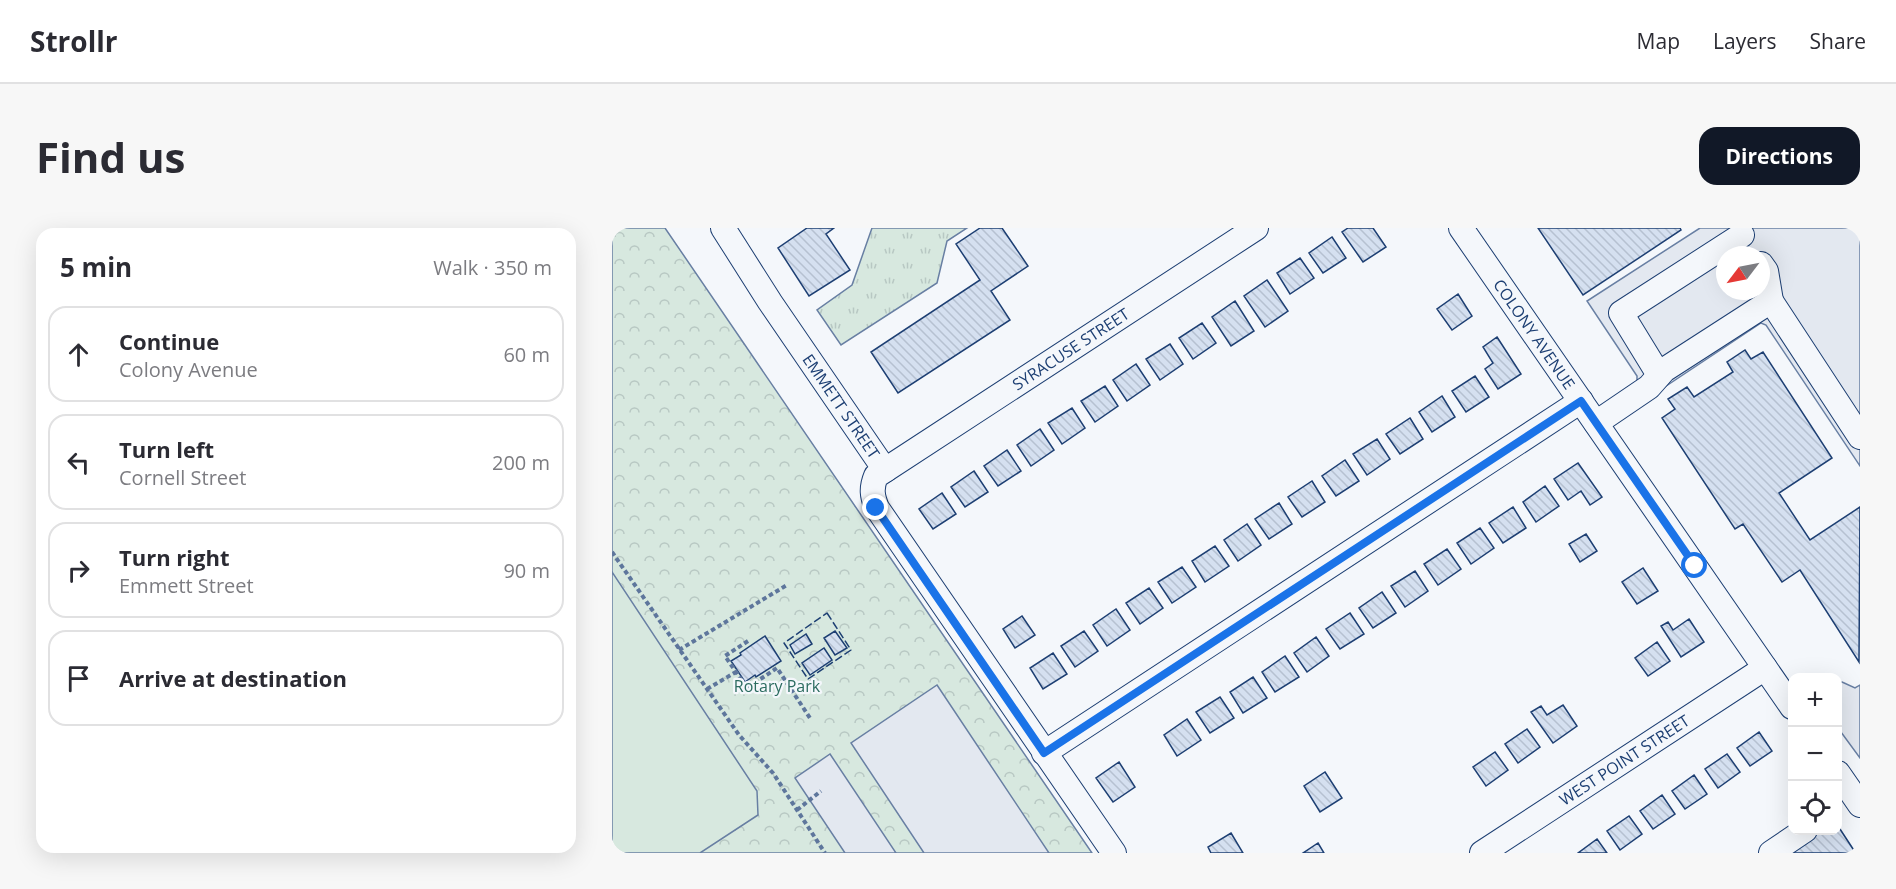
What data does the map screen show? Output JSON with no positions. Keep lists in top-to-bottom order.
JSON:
{
  "streets": {
    "street": [
      "COLONY AVENUE",
      "SYRACUSE STREET",
      "EMMETT STREET",
      "WEST POINT STREET"
    ]
  },
  "crossings": [
    ["COLONY AVENUE", "WEST POINT STREET"],
    ["SYRACUSE STREET", "EMMETT STREET"]
  ],
  "parks": ["Rotary Park"],
  "north": "bottom left",
  "page": {
    "header": "Strollr",
    "nav": ["Map", "Layers", "Share"],
    "buttons": "Directions",
    "title": "Find us",
    "heading": ["5 min", "Walk · 350 m"],
    "list": [
      ["Continue", "Colony Avenue", "60 m"],
      ["Turn left", "Cornell Street", "200 m"],
      ["Turn right", "Emmett Street", "90 m"],
      "Arrive at destination"
    ],
    "map_buttons": ["+", "−"]
  }
}
